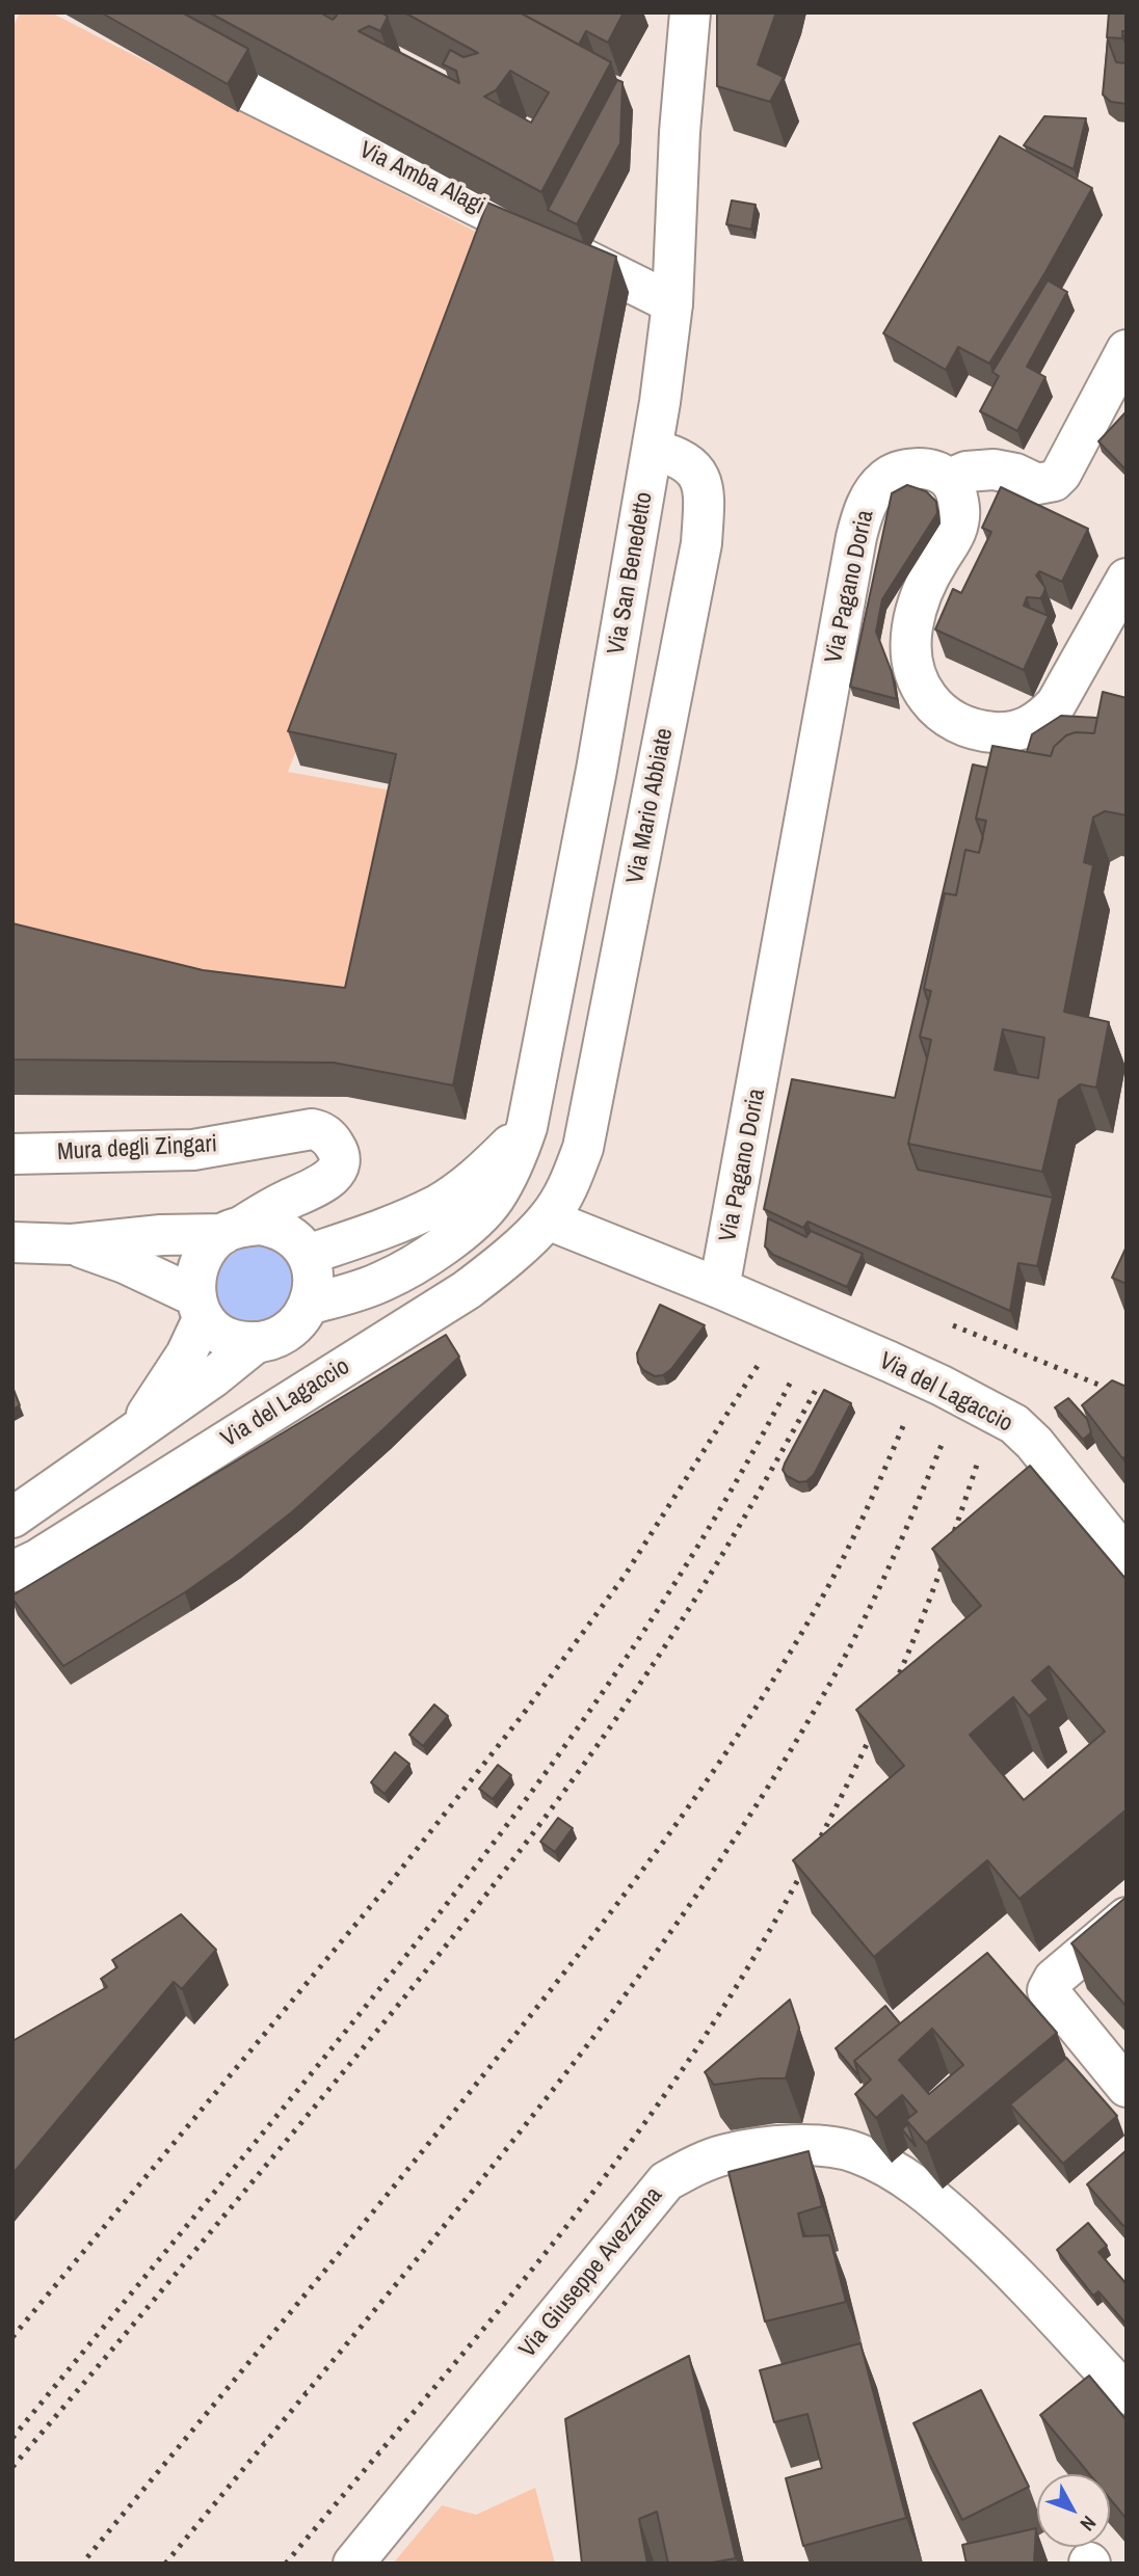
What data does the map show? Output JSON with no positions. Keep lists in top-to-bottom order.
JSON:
{
  "streets": {
    "street": [
      "Via Amba Alagi",
      "Via San Benedetto",
      "Via Pagano Doria",
      "Via Mario Abbiate",
      "Mura degli Zingari",
      "Via del Lagaccio",
      "Via Giuseppe Avezzana"
    ]
  },
  "crossings": [
    ["Via Amba Alagi", "Via San Benedetto"],
    ["Via San Benedetto", "Via Mario Abbiate"],
    ["Via San Benedetto", "Mura degli Zingari"],
    ["Via Pagano Doria", "Via del Lagaccio"],
    ["Via Mario Abbiate", "Via del Lagaccio"]
  ],
  "north": "bottom right"
}
